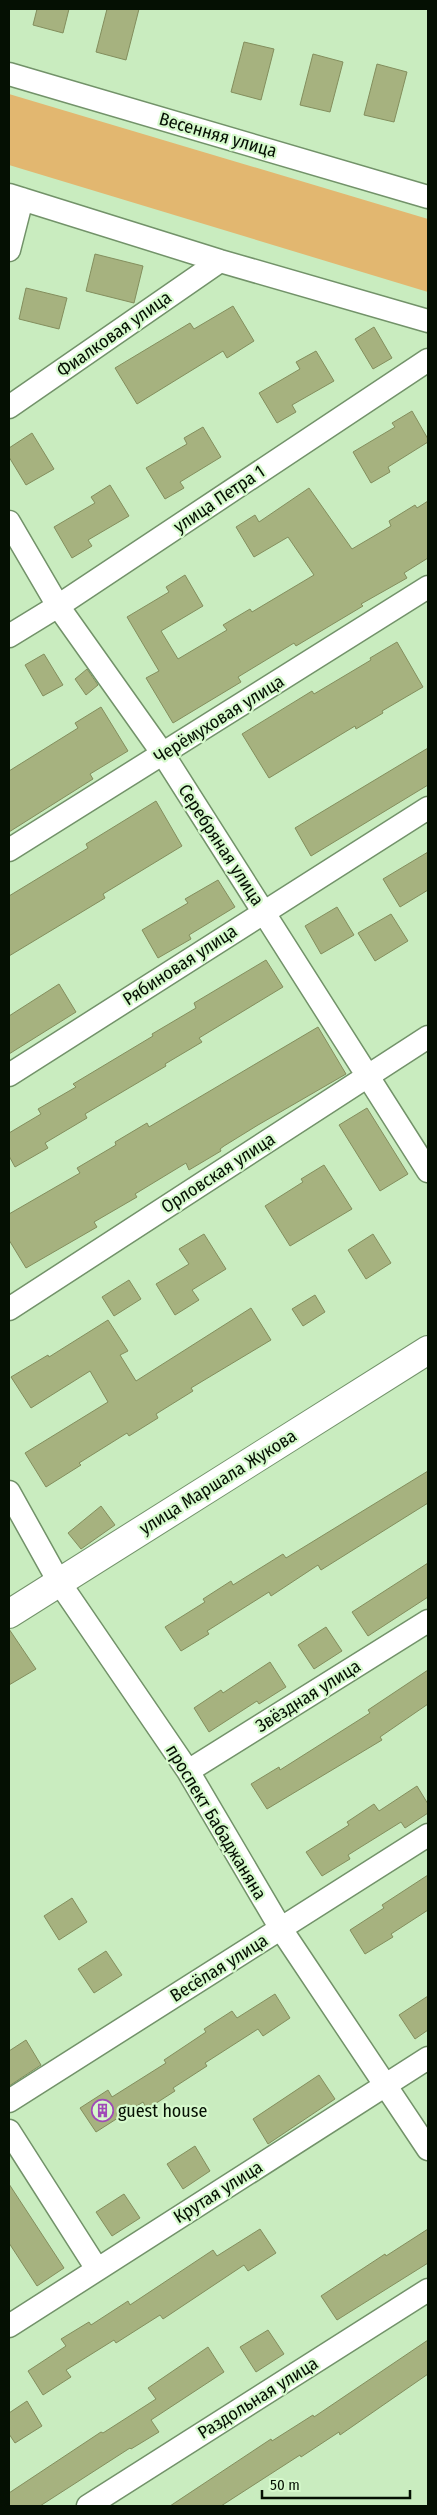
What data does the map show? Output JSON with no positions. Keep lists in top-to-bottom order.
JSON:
{
  "streets": {
    "main road": ["улица Маршала Жукова"],
    "street": [
      "Весенняя улица",
      "Фиалковая улица",
      "улица Петра 1",
      "Черёмуховая улица",
      "Серебряная улица",
      "Рябиновая улица",
      "Орловская улица",
      "Звёздная улица",
      "проспект Бабаджаняна",
      "Весёлая улица",
      "Крутая улица",
      "Раздольная улица"
    ]
  },
  "crossings": [
    ["улица Петра 1", "Серебряная улица"],
    ["Черёмуховая улица", "Серебряная улица"],
    ["Серебряная улица", "Рябиновая улица"],
    ["Серебряная улица", "Орловская улица"],
    ["улица Маршала Жукова", "проспект Бабаджаняна"],
    ["Звёздная улица", "проспект Бабаджаняна"],
    ["проспект Бабаджаняна", "Весёлая улица"],
    ["проспект Бабаджаняна", "Крутая улица"]
  ],
  "places": {
    "building": ["guest house"]
  },
  "scale_bar": "50 m"
}
